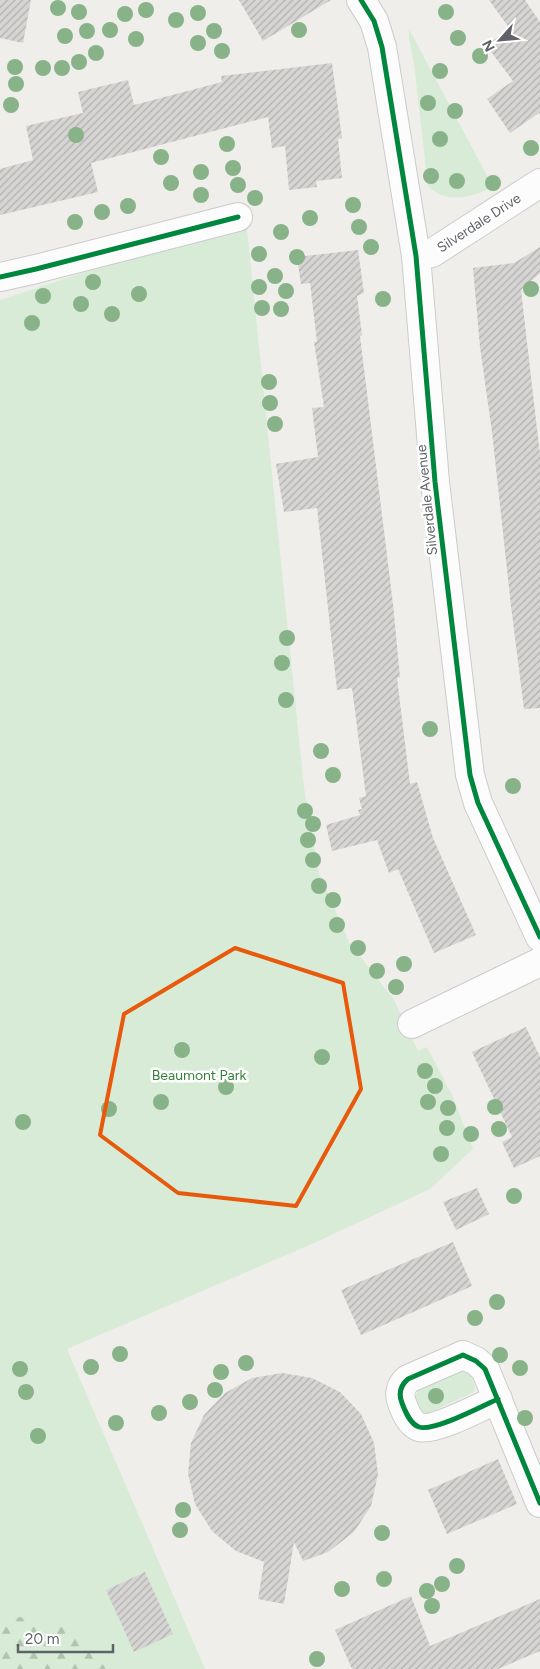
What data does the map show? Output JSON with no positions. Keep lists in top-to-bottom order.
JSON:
{
  "streets": {
    "street": ["Silverdale Drive", "Silverdale Avenue"]
  },
  "crossings": [
    ["Silverdale Drive", "Silverdale Avenue"]
  ],
  "parks": ["Beaumont Park"],
  "scale_bar": "20 m",
  "north": "bottom left"
}
